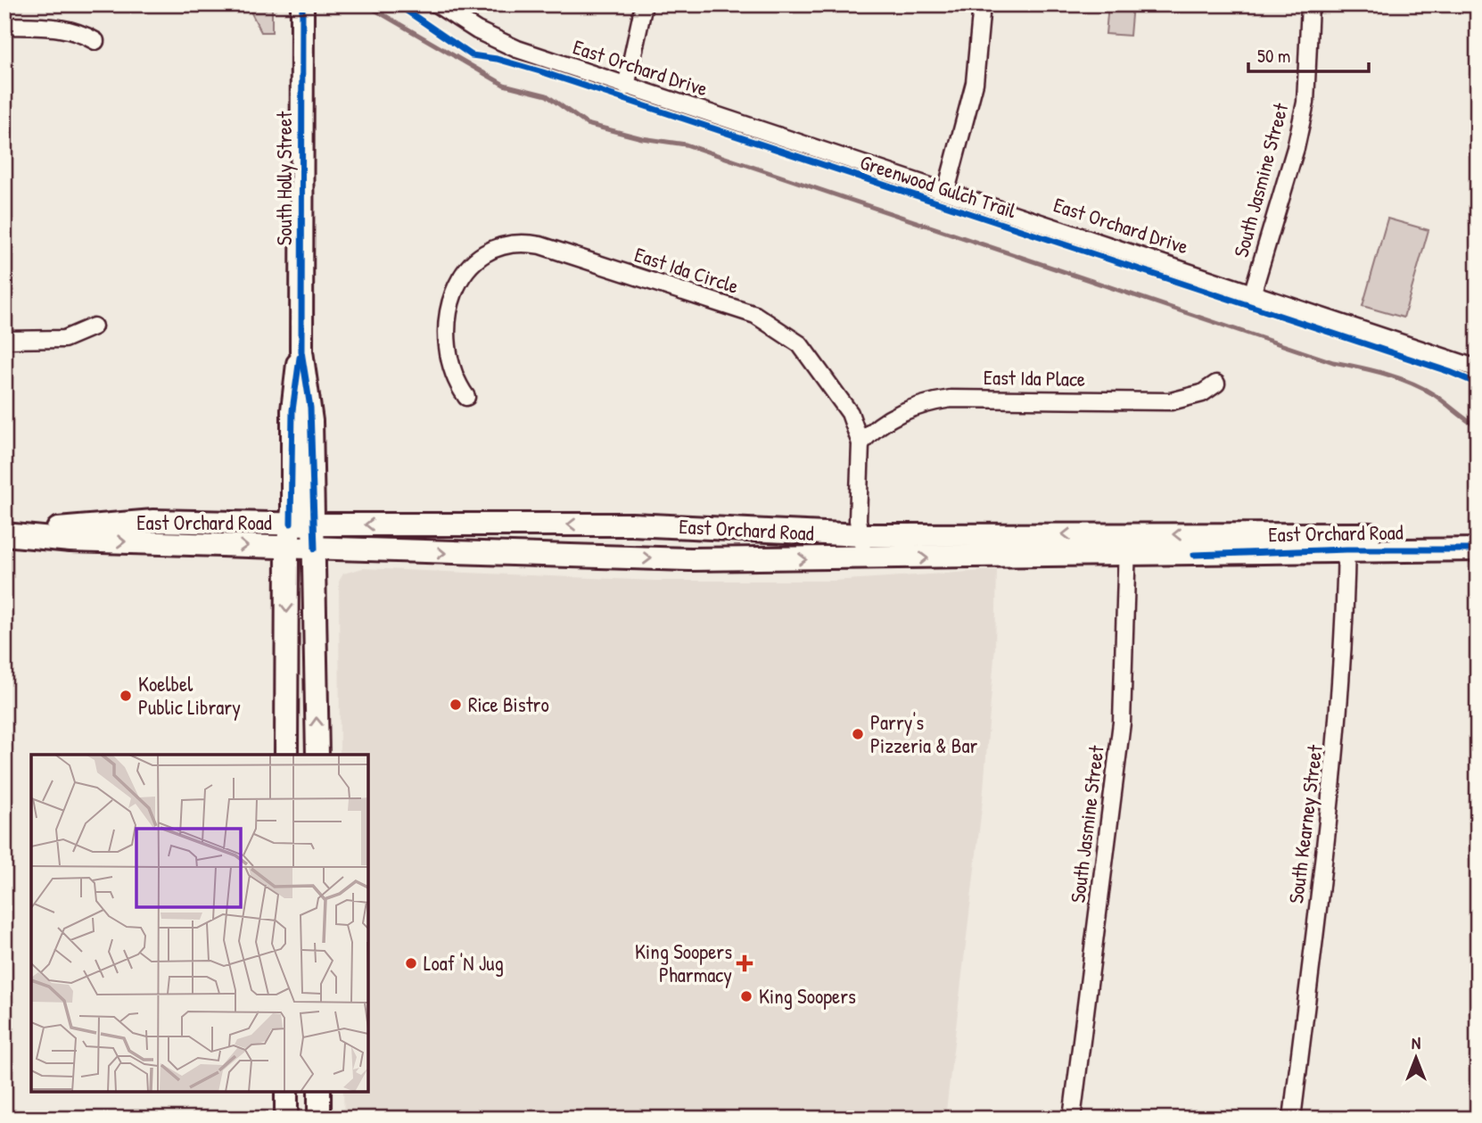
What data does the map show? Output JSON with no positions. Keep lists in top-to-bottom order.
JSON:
{
  "streets": {
    "main road": ["South Holly Street", "East Orchard Road"],
    "street": [
      "East Orchard Drive",
      "South Jasmine Street",
      "East Ida Circle",
      "East Ida Place",
      "South Kearney Street"
    ],
    "cycle path": ["Greenwood Gulch Trail"]
  },
  "crossings": [
    ["East Orchard Drive", "South Jasmine Street"],
    ["South Holly Street", "East Orchard Road"],
    ["South Jasmine Street", "East Orchard Road"],
    ["East Ida Circle", "East Ida Place"],
    ["East Ida Circle", "East Orchard Road"],
    ["East Orchard Road", "South Kearney Street"]
  ],
  "places": {
    "other": [
      "Koelbel Public Library",
      "Rice Bistro",
      "Parry's Pizzeria & Bar",
      "Loaf 'N Jug",
      "King Soopers"
    ],
    "health": ["King Soopers Pharmacy"]
  },
  "scale_bar": "50 m",
  "north": "top"
}
